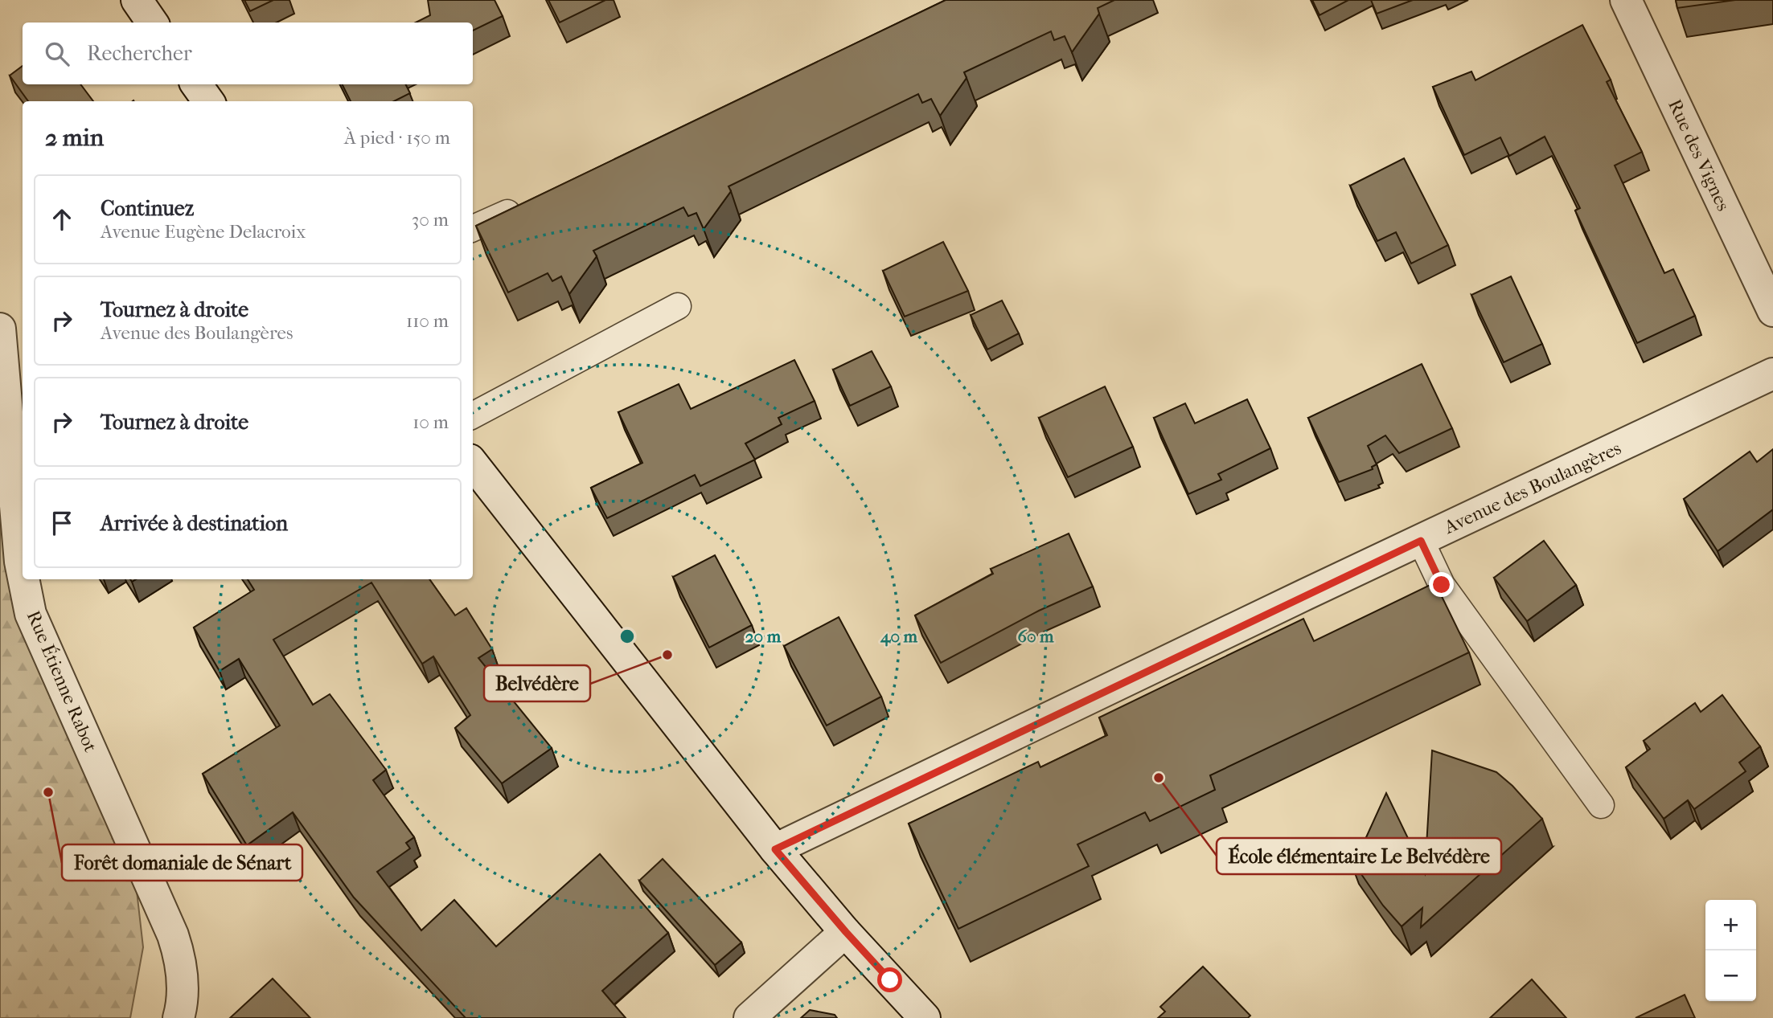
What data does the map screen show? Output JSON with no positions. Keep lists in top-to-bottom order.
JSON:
{
  "streets": {
    "street": ["Rue des Vignes", "Avenue des Boulangères", "Rue Étienne Rabot"]
  },
  "places": ["Belvédère", "École élémentaire Le Belvédère", "Forêt domaniale de Sénart"],
  "page": {
    "search": "Rechercher",
    "heading": ["2 min", "À pied · 150 m"],
    "list": [
      ["Continuez", "Avenue Eugène Delacroix", "30 m"],
      ["Tournez à droite", "Avenue des Boulangères", "110 m"],
      ["Tournez à droite", "10 m"],
      "Arrivée à destination"
    ],
    "map_buttons": ["+", "−"]
  },
  "rings": ["20 m", "40 m", "60 m"]
}
